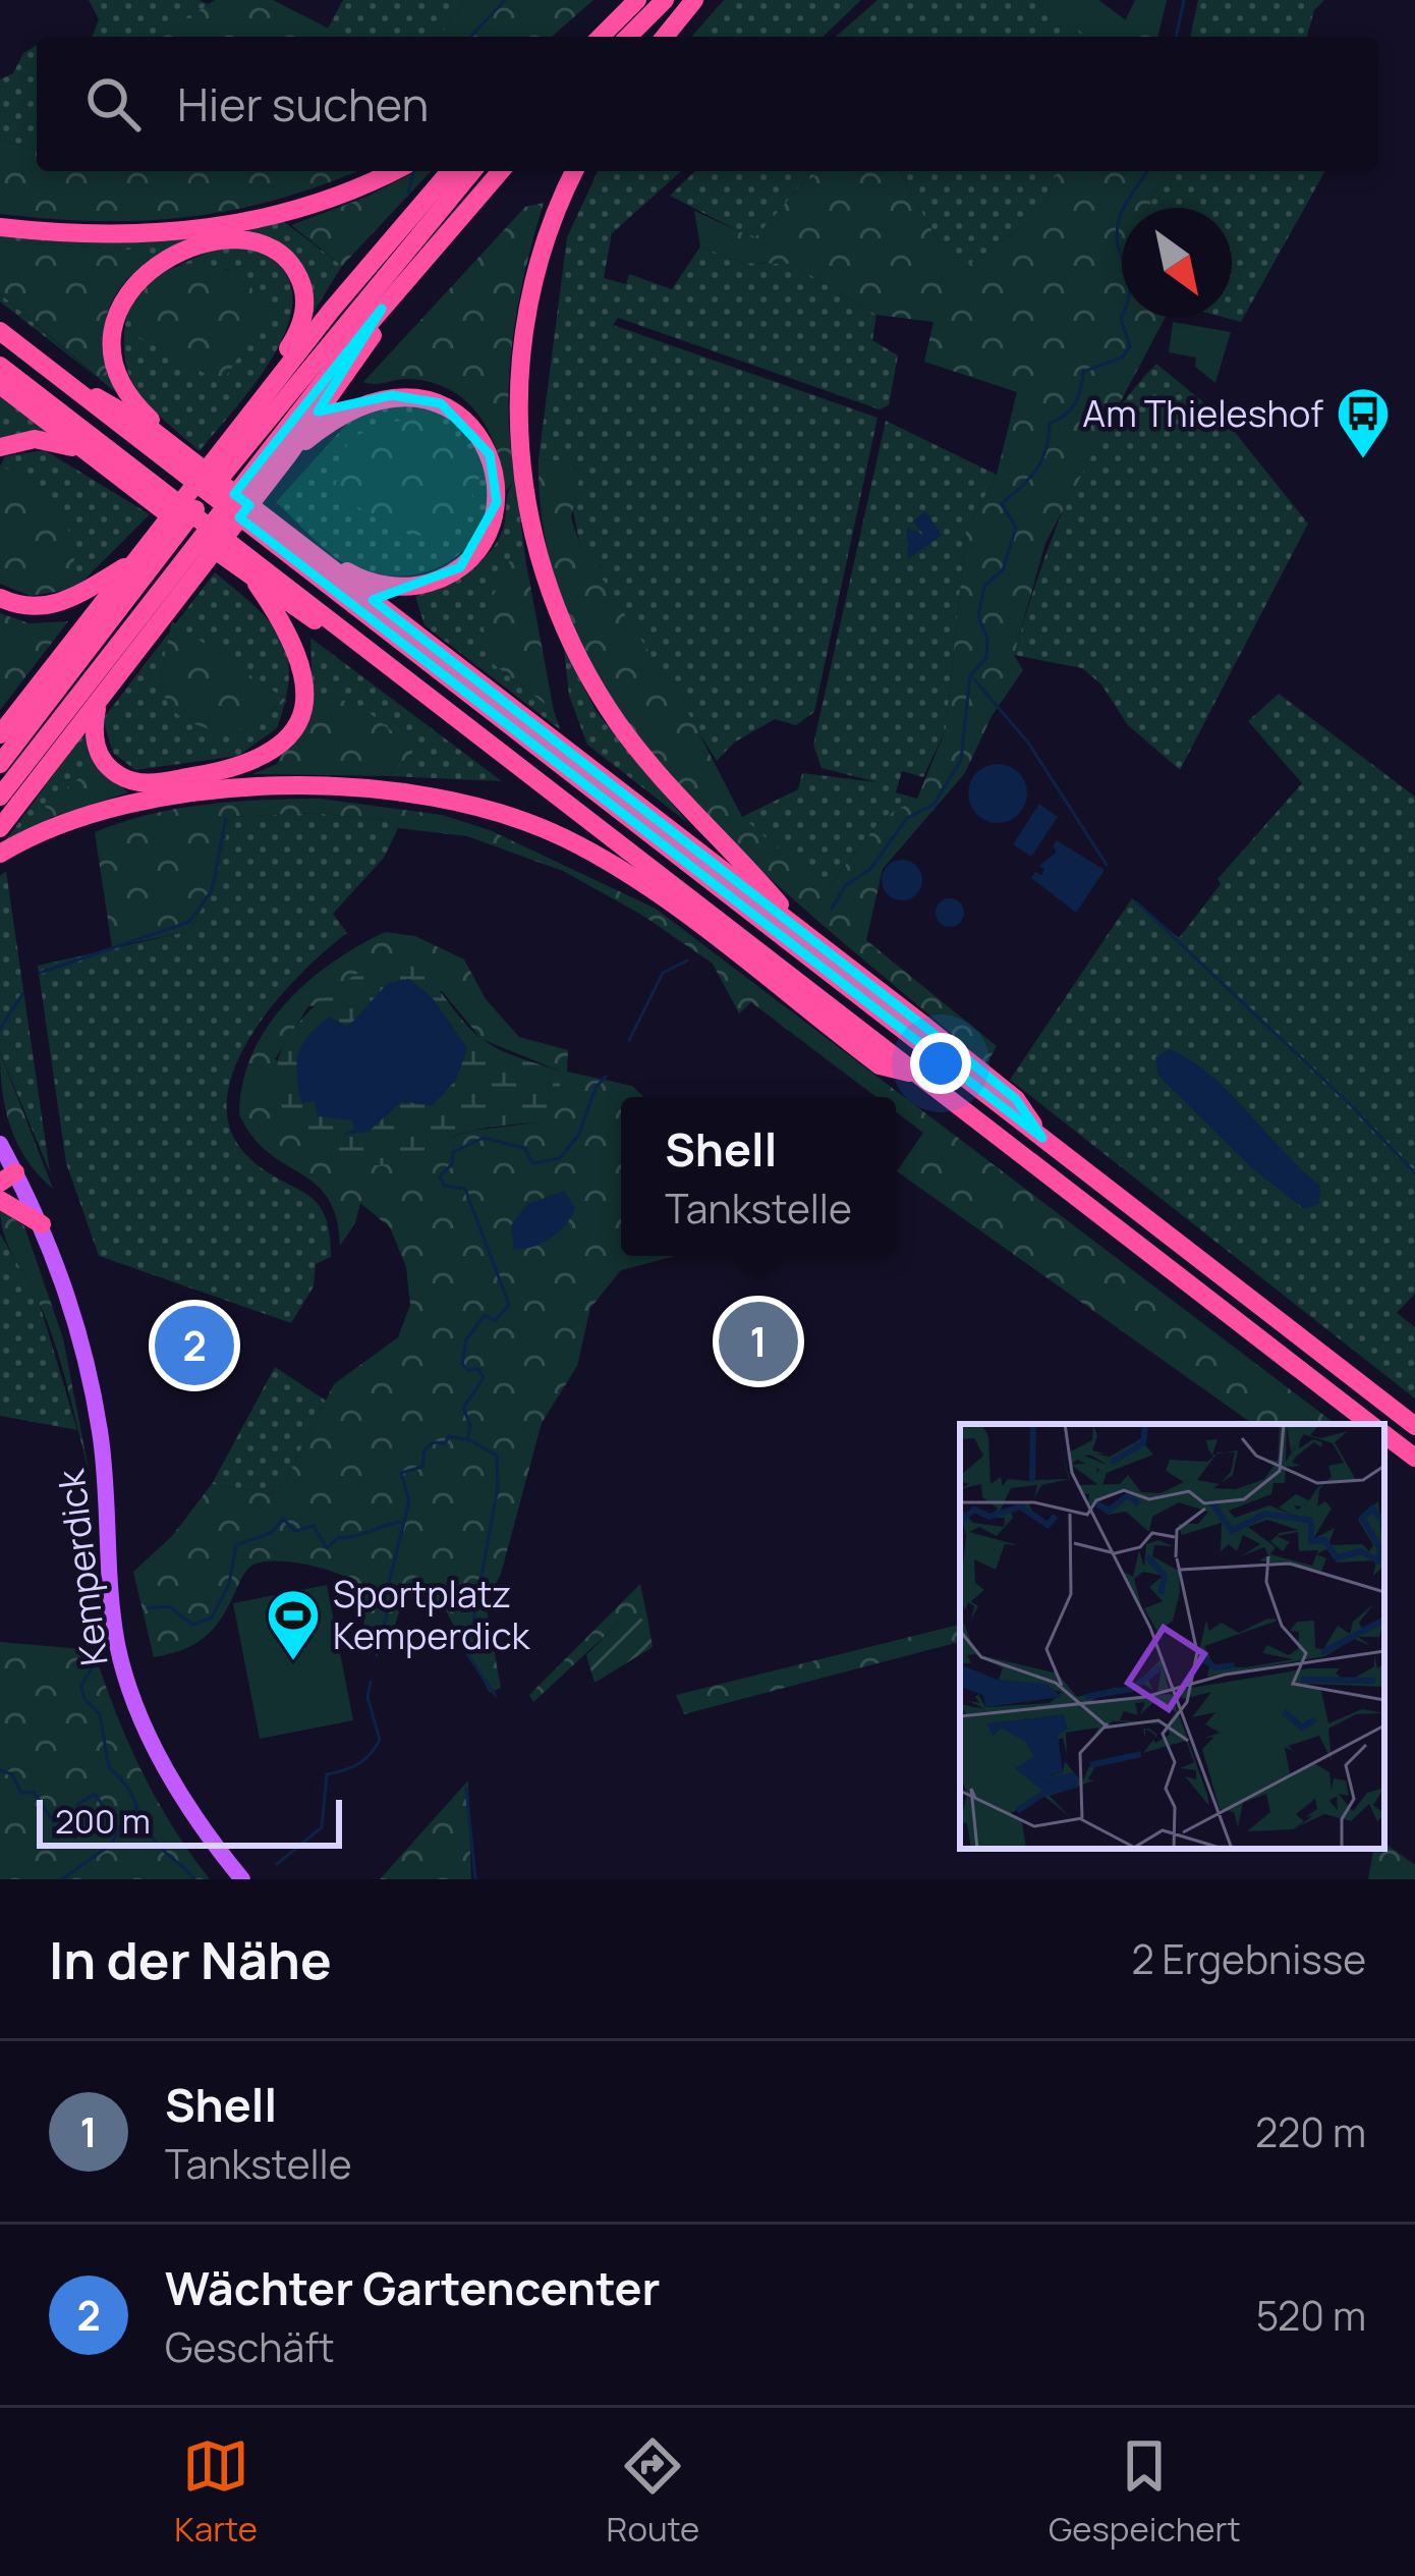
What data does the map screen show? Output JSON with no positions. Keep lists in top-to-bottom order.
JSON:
{
  "streets": {
    "main road": ["Kemperdick"]
  },
  "places": {
    "bus stop": ["Am Thieleshof"],
    "sports": ["Sportplatz Kemperdick"]
  },
  "scale_bar": "200 m",
  "north": "bottom right",
  "page": {
    "search": "Hier suchen",
    "popup": ["Shell", "Tankstelle"],
    "pins": ["1", "2"],
    "scale": "200 m",
    "heading": ["In der Nähe", "2 Ergebnisse"],
    "list": [
      {
        "mark": "1",
        "name": "Shell",
        "note": "Tankstelle",
        "value": "220 m"
      },
      {
        "mark": "2",
        "name": "Wächter Gartencenter",
        "note": "Geschäft",
        "value": "520 m"
      }
    ],
    "nav": ["Karte", "Route", "Gespeichert"]
  }
}
